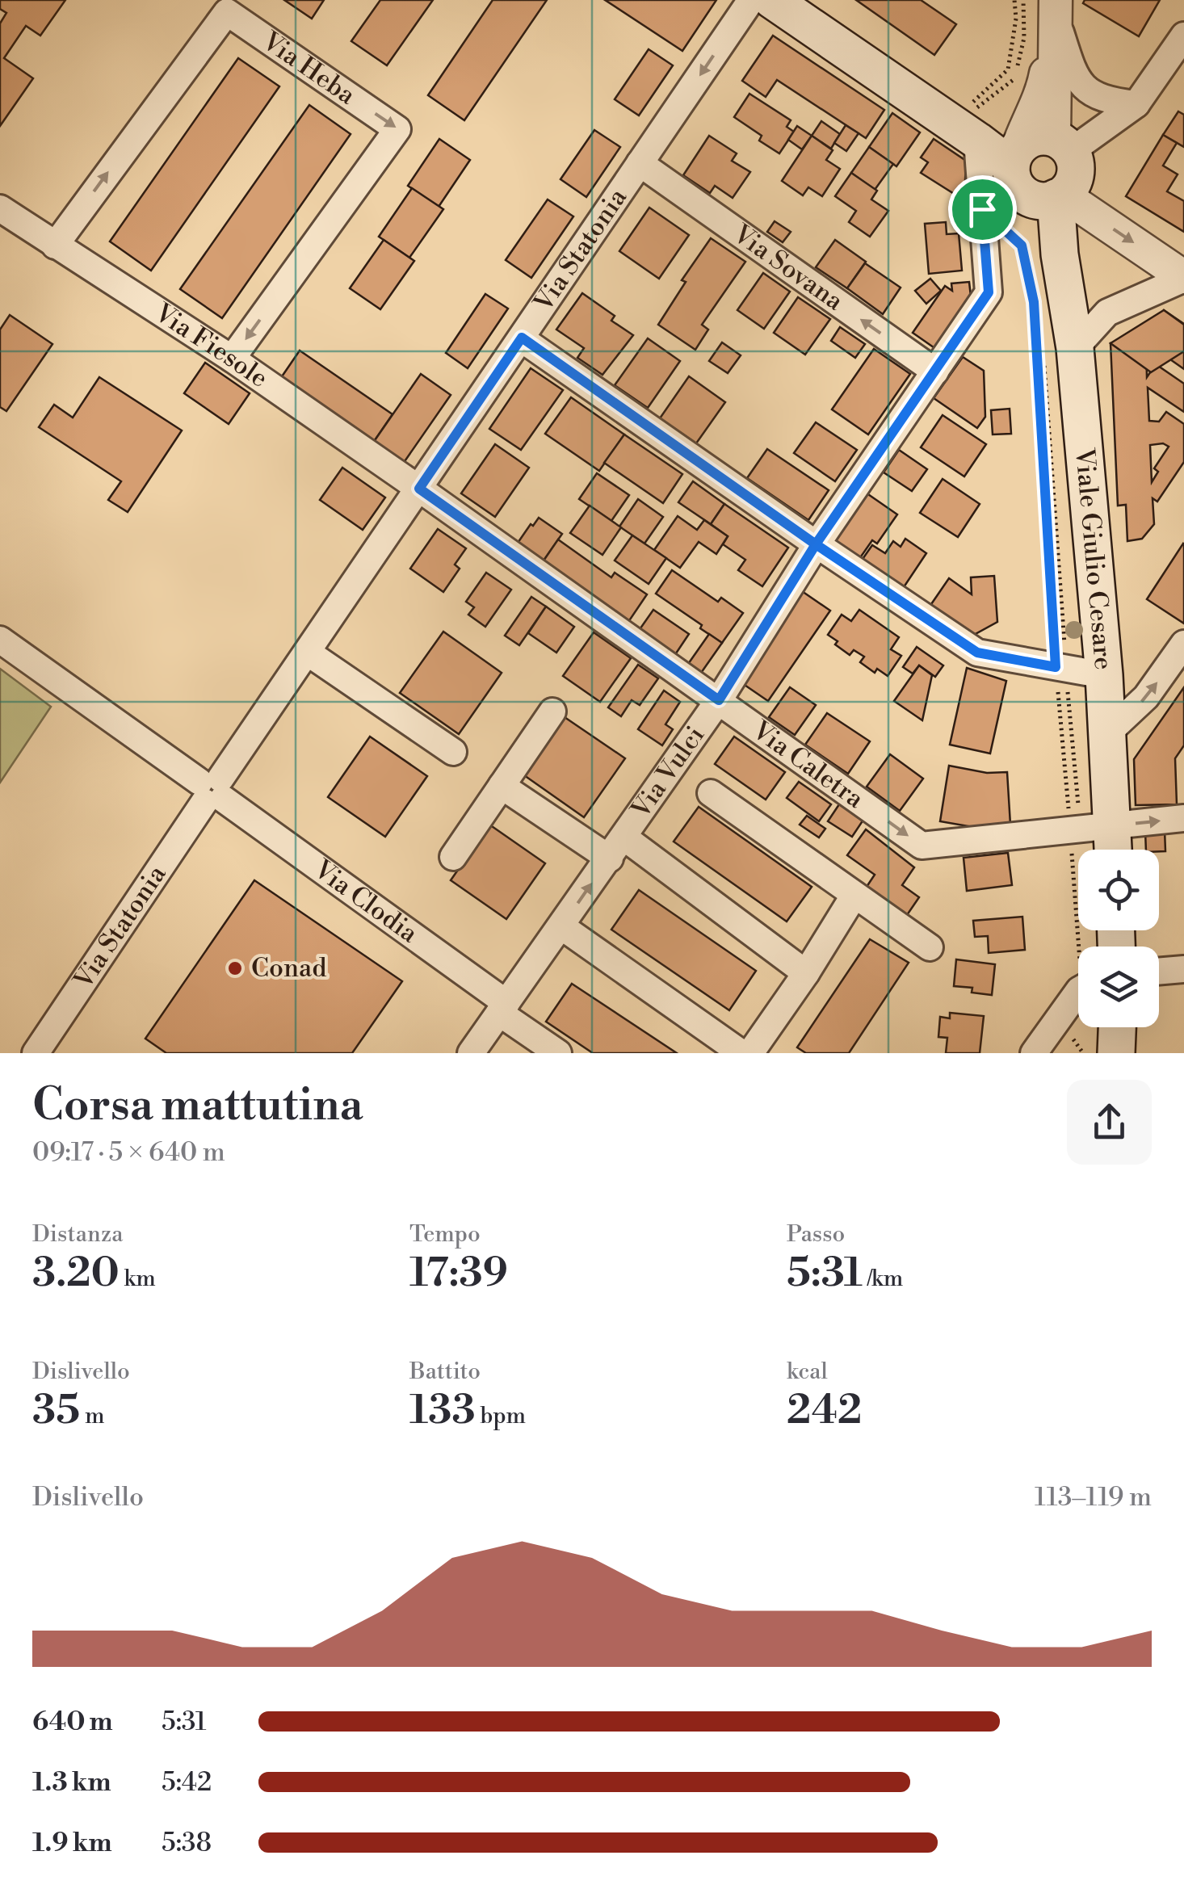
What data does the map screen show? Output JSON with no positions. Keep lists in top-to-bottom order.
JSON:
{
  "streets": {
    "main road": ["Viale Giulio Cesare"],
    "street": [
      "Via Heba",
      "Via Statonia",
      "Via Sovana",
      "Via Fiesole",
      "Via Caletra",
      "Via Vulci",
      "Via Clodia"
    ]
  },
  "crossings": [
    ["Via Heba", "Via Fiesole"],
    ["Via Statonia", "Via Sovana"],
    ["Via Statonia", "Via Fiesole"],
    ["Via Statonia", "Via Caletra"],
    ["Via Statonia", "Via Clodia"],
    ["Via Sovana", "Via Vulci"],
    ["Via Fiesole", "Via Caletra"],
    ["Viale Giulio Cesare", "Via Caletra"],
    ["Via Caletra", "Via Vulci"],
    ["Via Vulci", "Via Clodia"]
  ],
  "places": ["Conad"],
  "page": {
    "heading": ["Corsa mattutina", "09:17 · 5 × 640 m"],
    "stats": [
      ["Distanza", "3.20 km"],
      ["Tempo", "17:39"],
      ["Passo", "5:31 /km"],
      ["Dislivello", "35 m"],
      ["Battito", "133 bpm"],
      ["kcal", "242"]
    ],
    "chart": ["Dislivello", "113–119 m"],
    "list": [
      {
        "name": "640 m",
        "note": "5:31"
      },
      {
        "name": "1.3 km",
        "note": "5:42"
      },
      {
        "name": "1.9 km",
        "note": "5:38"
      }
    ]
  }
}
